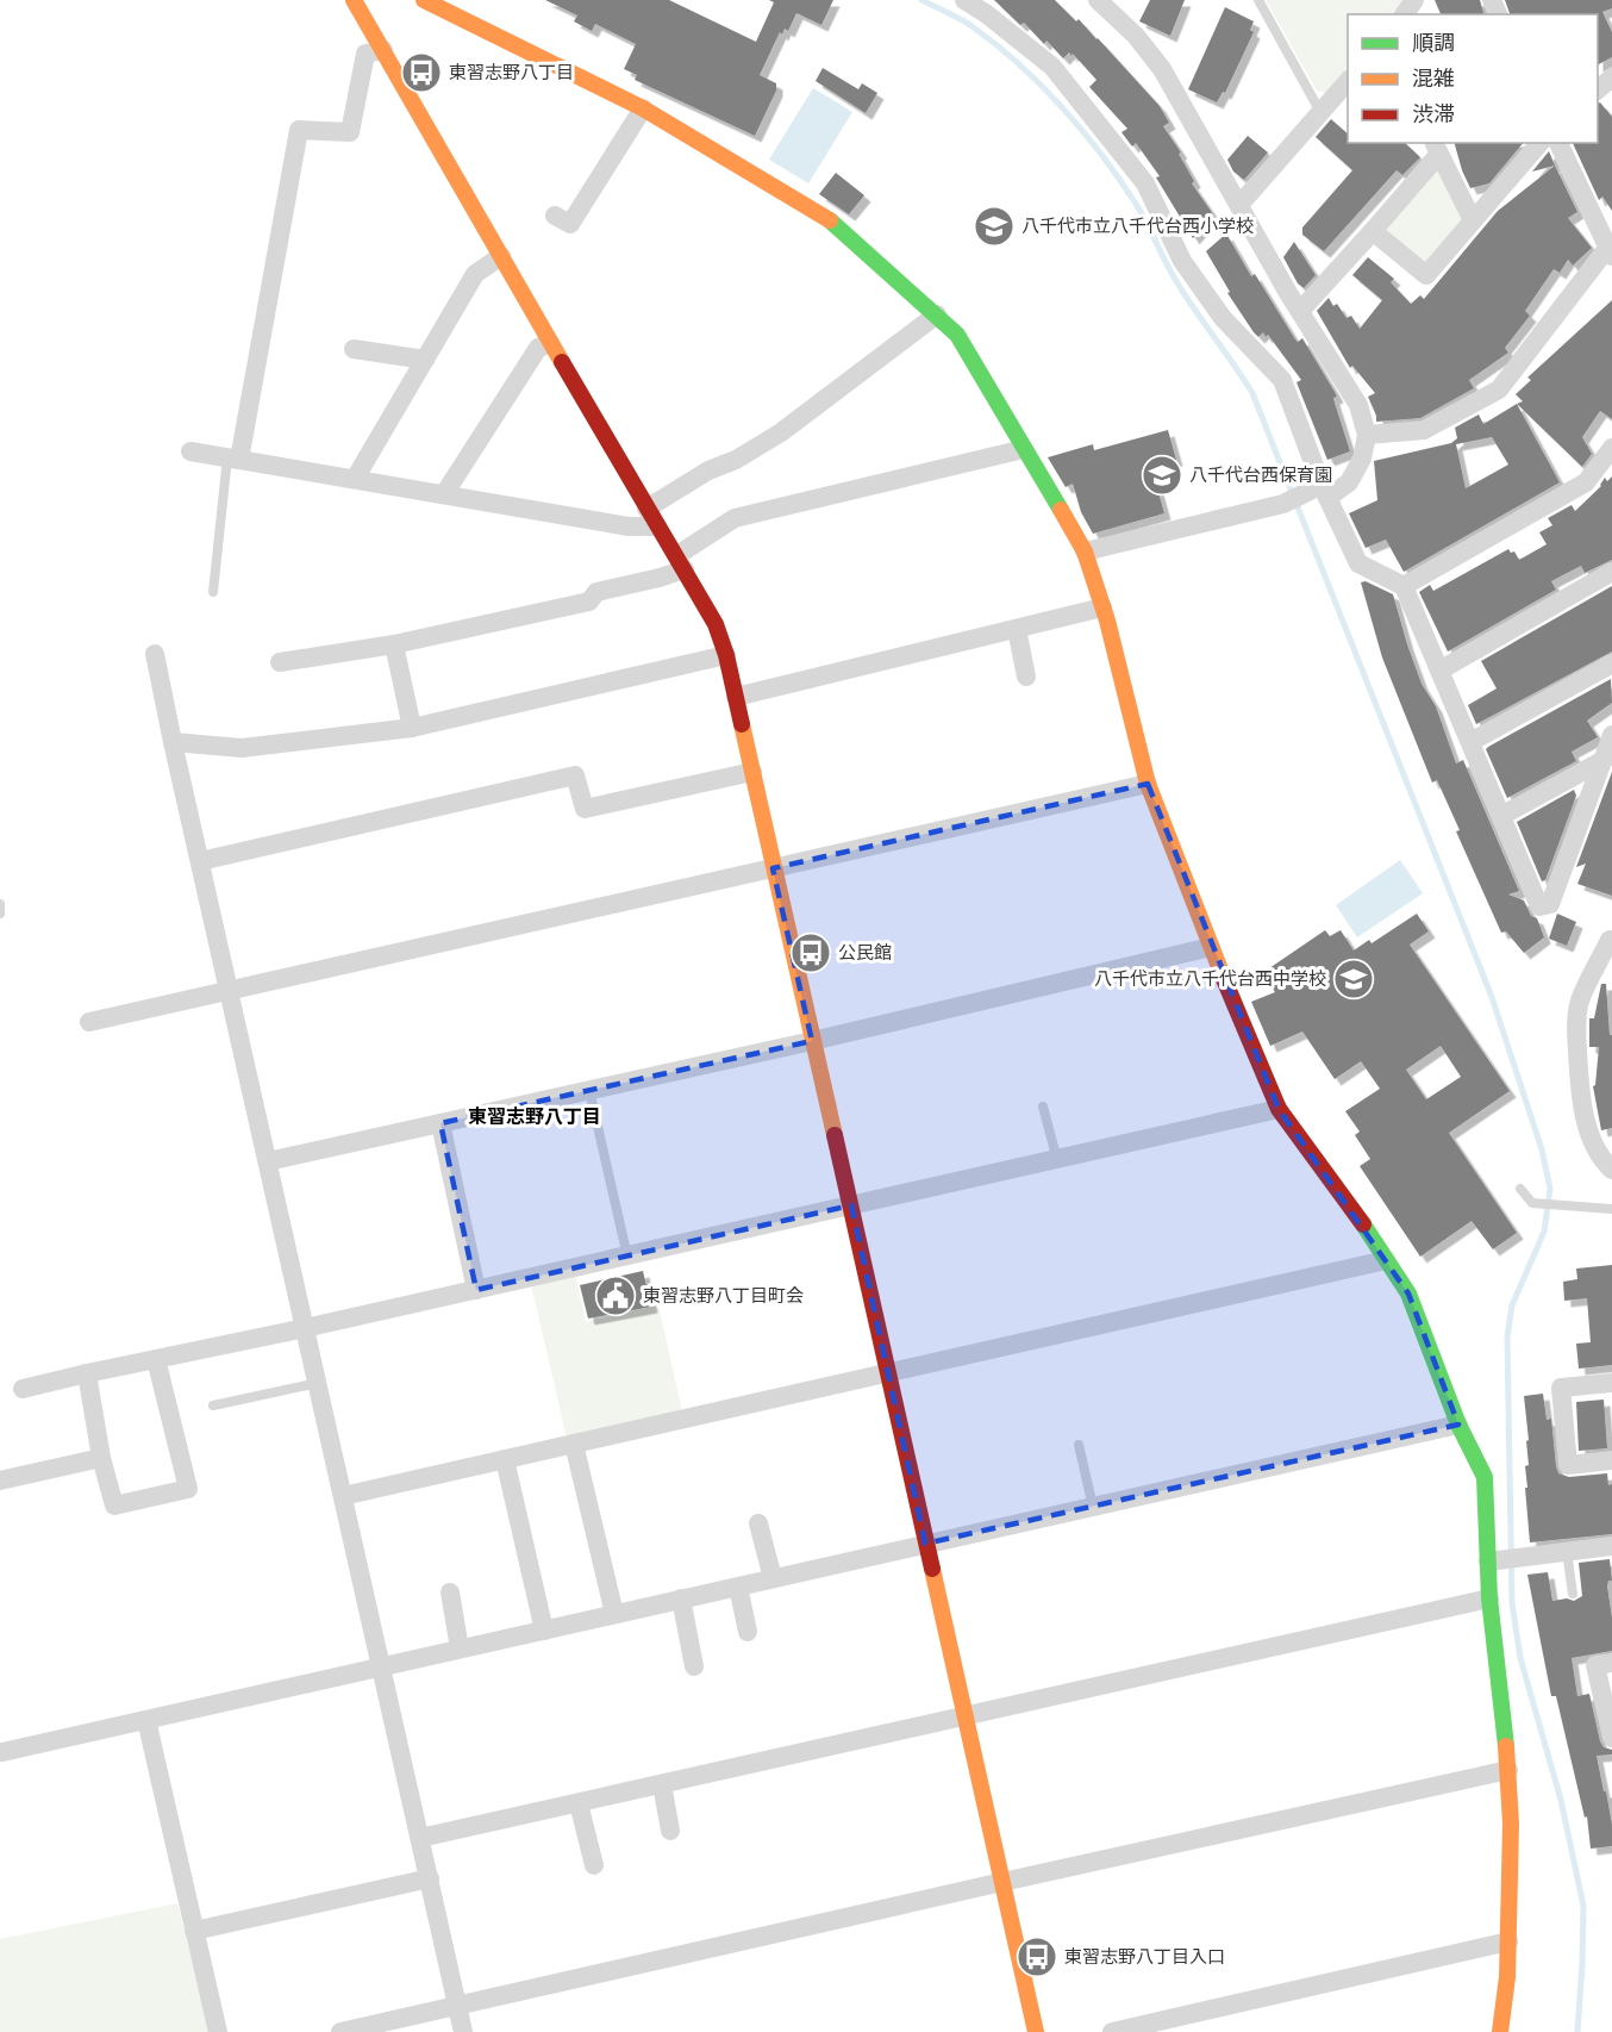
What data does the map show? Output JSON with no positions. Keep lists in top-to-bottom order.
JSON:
{
  "districts": ["東習志野八丁目"],
  "places": {
    "bus stop": ["東習志野八丁目", "公民館", "東習志野八丁目入口"],
    "school or university": ["八千代市立八千代台西小学校", "八千代台西保育園", "八千代市立八千代台西中学校"],
    "public building": ["東習志野八丁目町会"]
  },
  "legend": ["順調", "混雑", "渋滞"]
}
